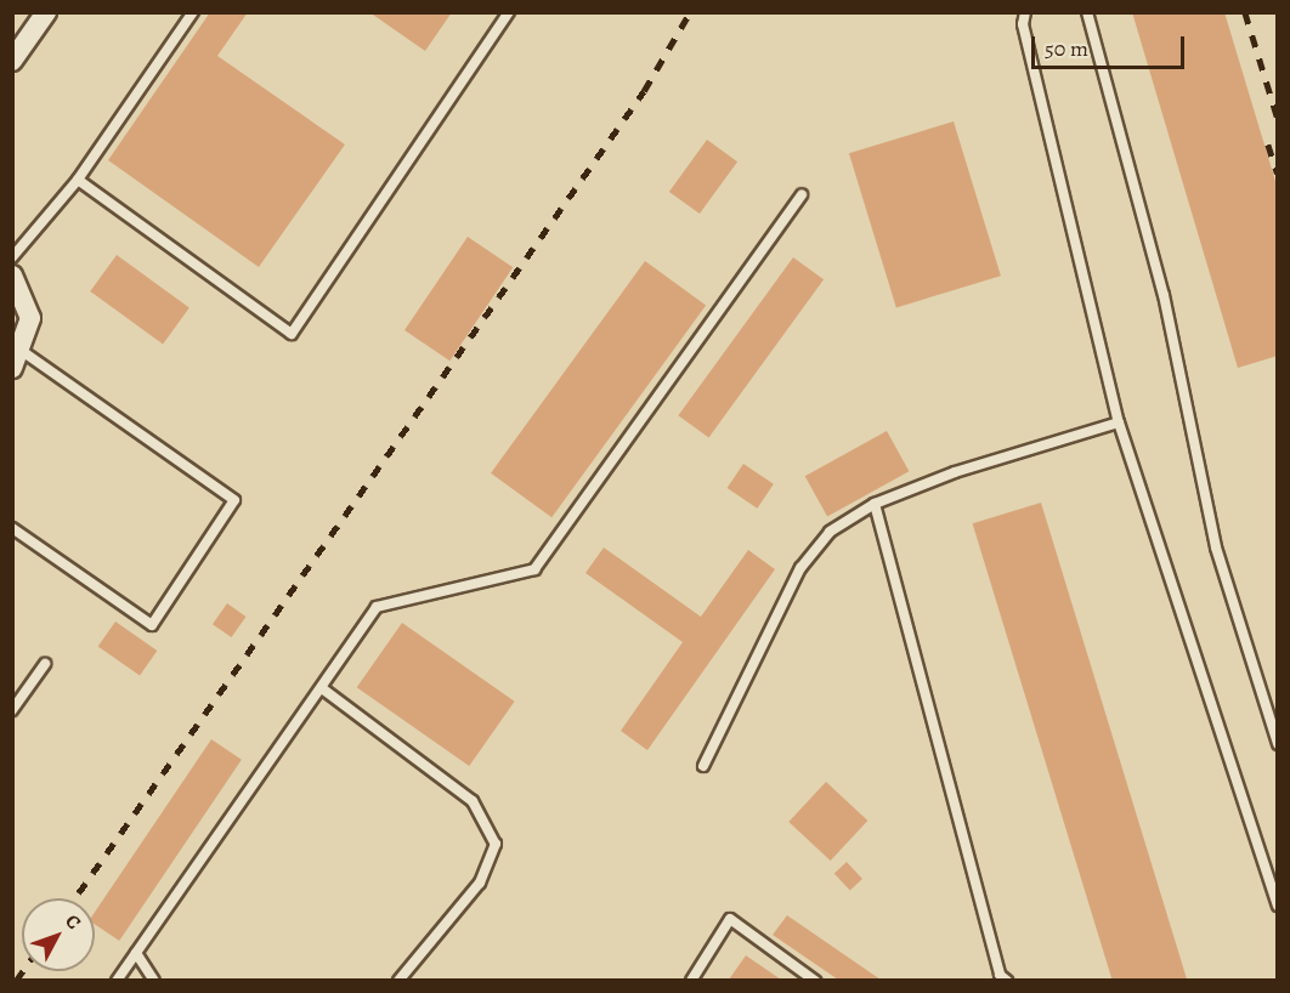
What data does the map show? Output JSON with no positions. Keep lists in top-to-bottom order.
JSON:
{
  "scale_bar": "50 m",
  "north": "top right"
}
